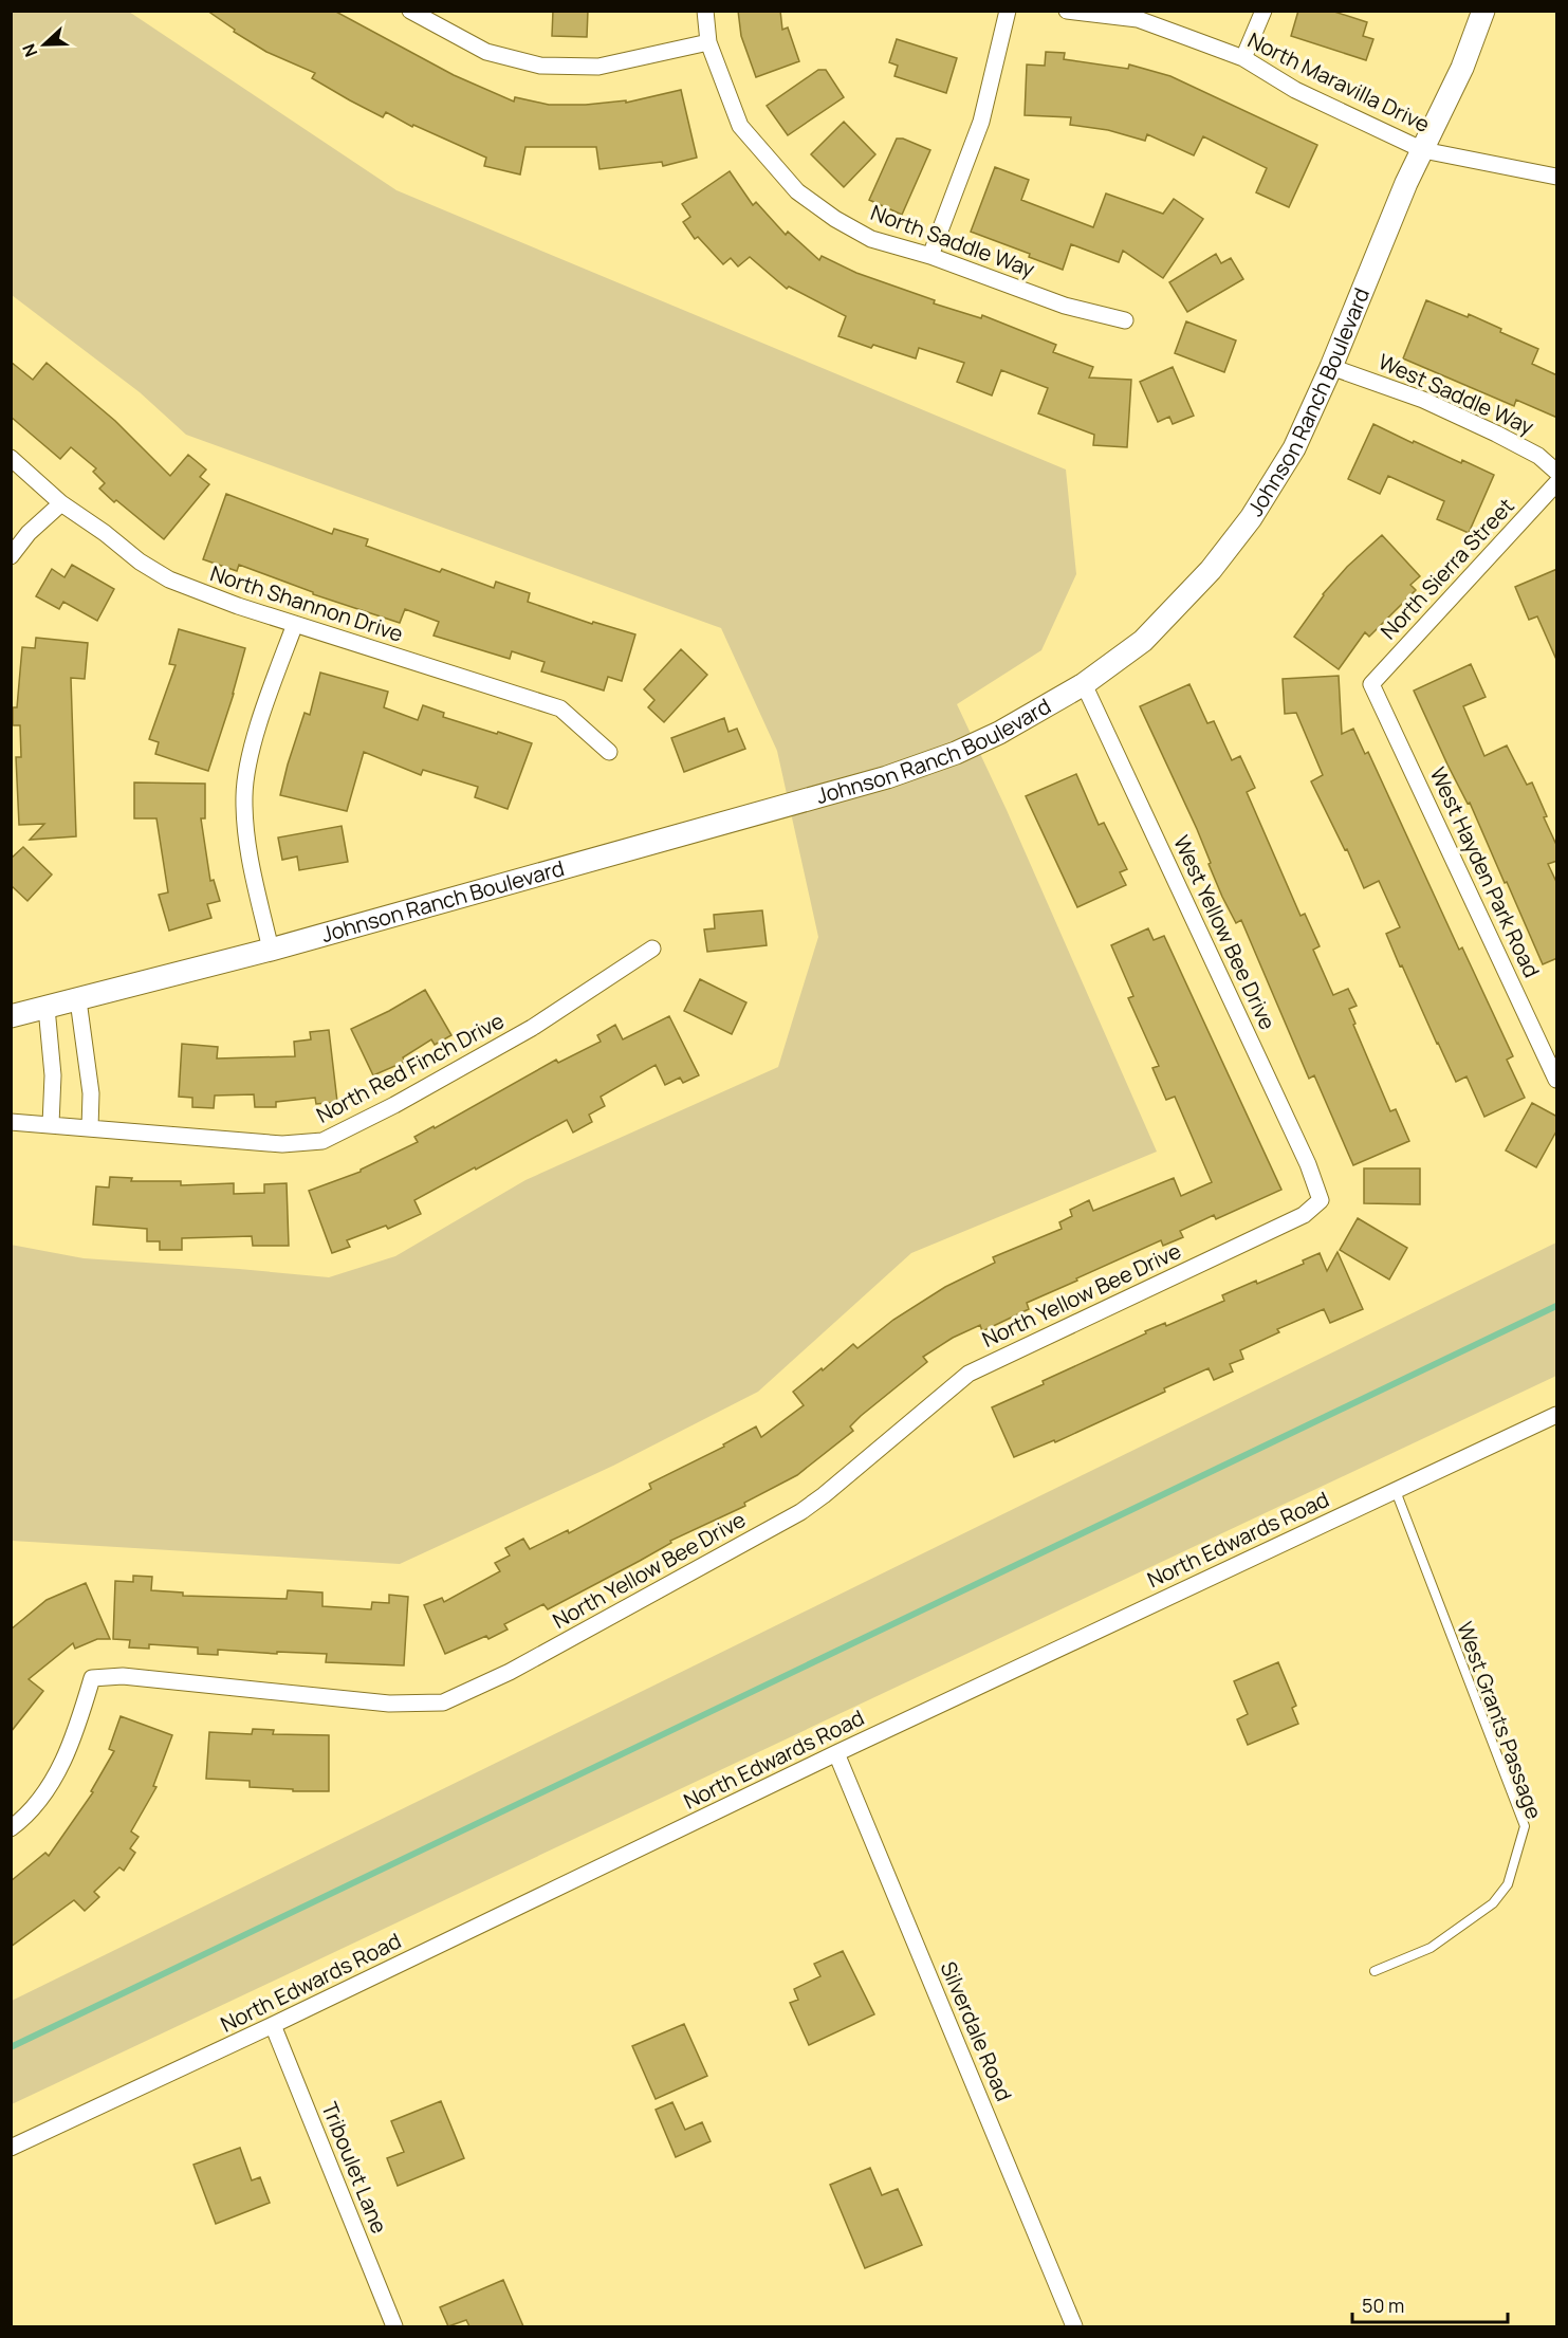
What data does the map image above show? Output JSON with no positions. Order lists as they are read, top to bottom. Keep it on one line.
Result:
{"streets":{"street":["North Maravilla Drive","North Saddle Way","West Saddle Way","Johnson Ranch Boulevard","North Sierra Street","North Shannon Drive","West Hayden Park Road","West Yellow Bee Drive","North Red Finch Drive","North Yellow Bee Drive","North Edwards Road","Silverdale Road","Triboulet Lane"],"lane":["West Grants Passage"]},"crossings":[["North Maravilla Drive","Johnson Ranch Boulevard"],["West Saddle Way","Johnson Ranch Boulevard"],["Johnson Ranch Boulevard","West Yellow Bee Drive"],["North Sierra Street","West Hayden Park Road"],["West Yellow Bee Drive","North Yellow Bee Drive"],["North Edwards Road","West Grants Passage"],["North Edwards Road","Silverdale Road"],["North Edwards Road","Triboulet Lane"]],"scale_bar":"50 m","north":"left"}
